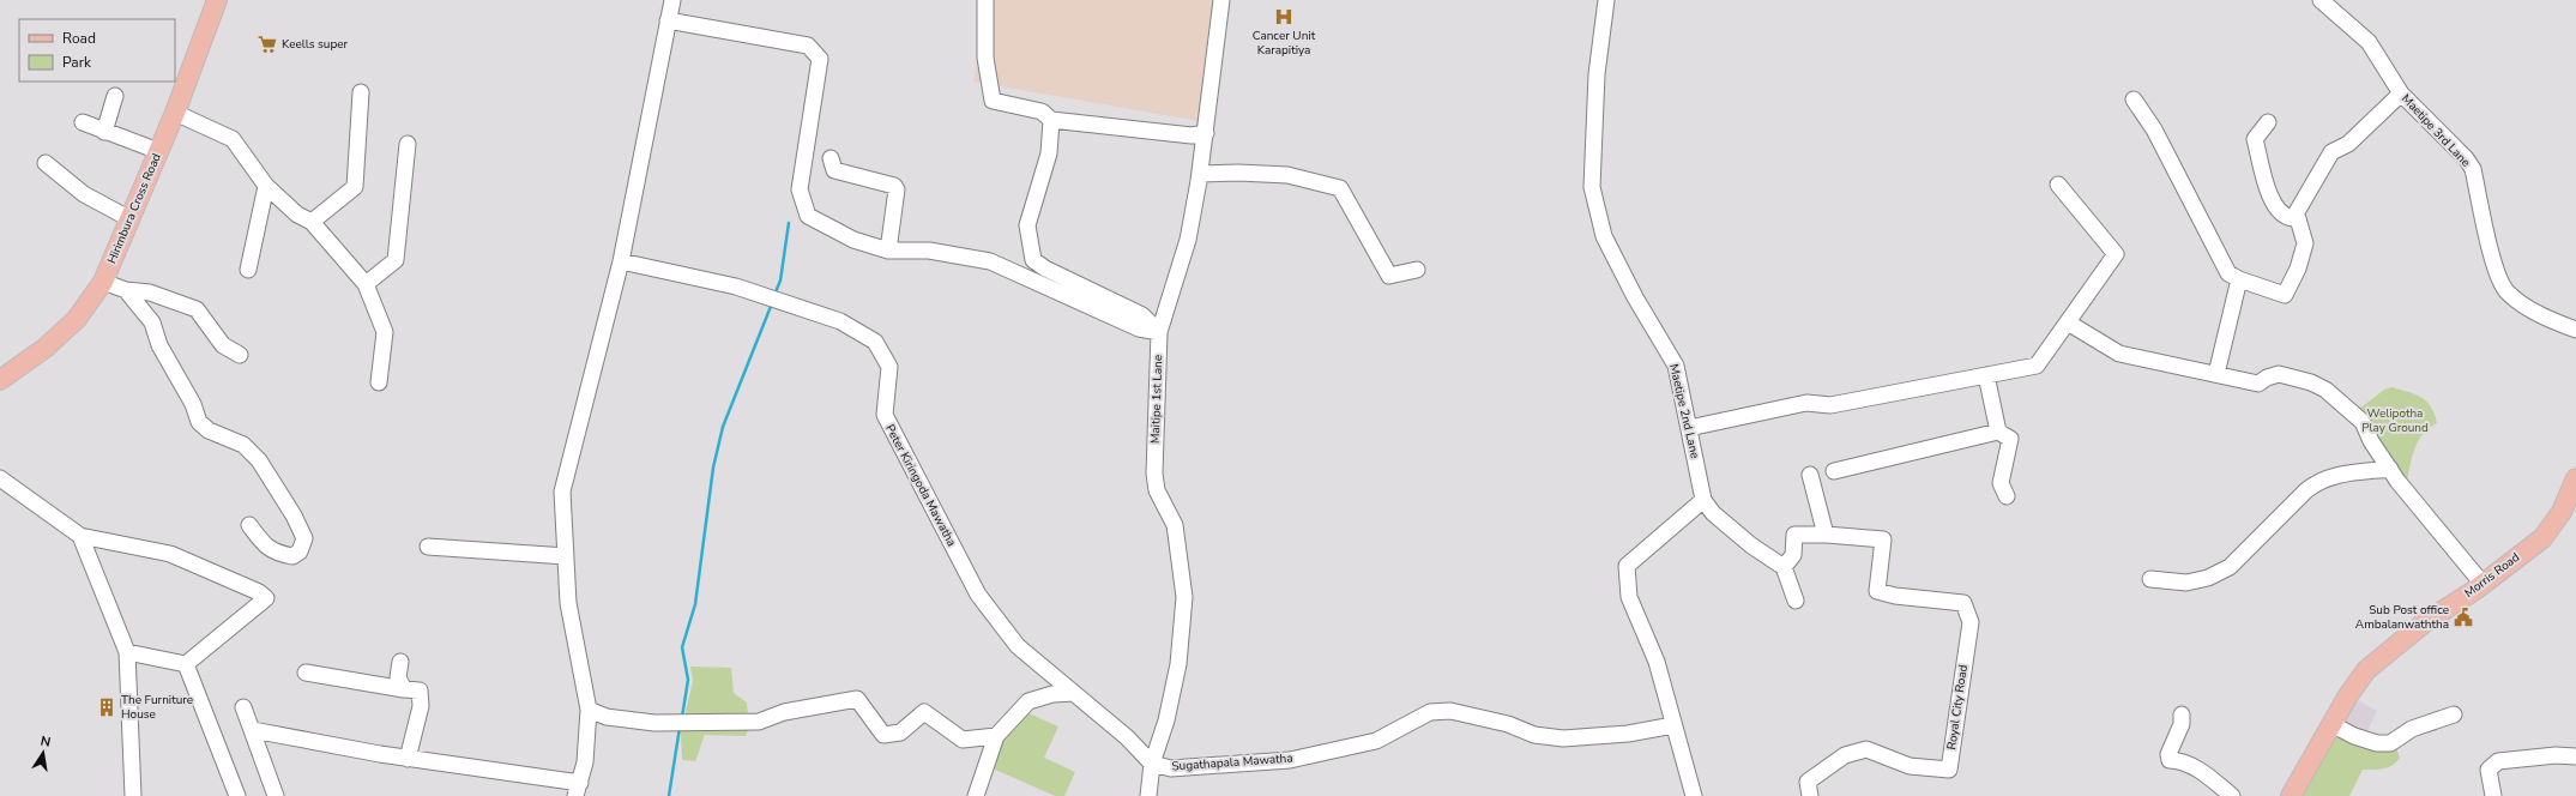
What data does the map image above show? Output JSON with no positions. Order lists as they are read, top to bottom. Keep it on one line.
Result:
{"streets":{"main road":["Hirimbura Cross Road","Morris Road"],"street":["Maetipe 3rd Lane","Maitipe 1st Lane","Maetipe 2nd Lane","Peter Kiringoda Mawatha","Royal City Road","Sugathapala Mawatha"]},"crossings":[["Maitipe 1st Lane","Peter Kiringoda Mawatha"],["Maitipe 1st Lane","Sugathapala Mawatha"],["Peter Kiringoda Mawatha","Sugathapala Mawatha"]],"parks":["Welipotha Play Ground"],"places":{"hospital":["Cancer Unit Karapitiya"],"supermarket":["Keells super"],"public building":["Sub Post office Ambalanwaththa"],"building":["The Furniture House"]},"legend":["Road","Park"],"north":"top"}
